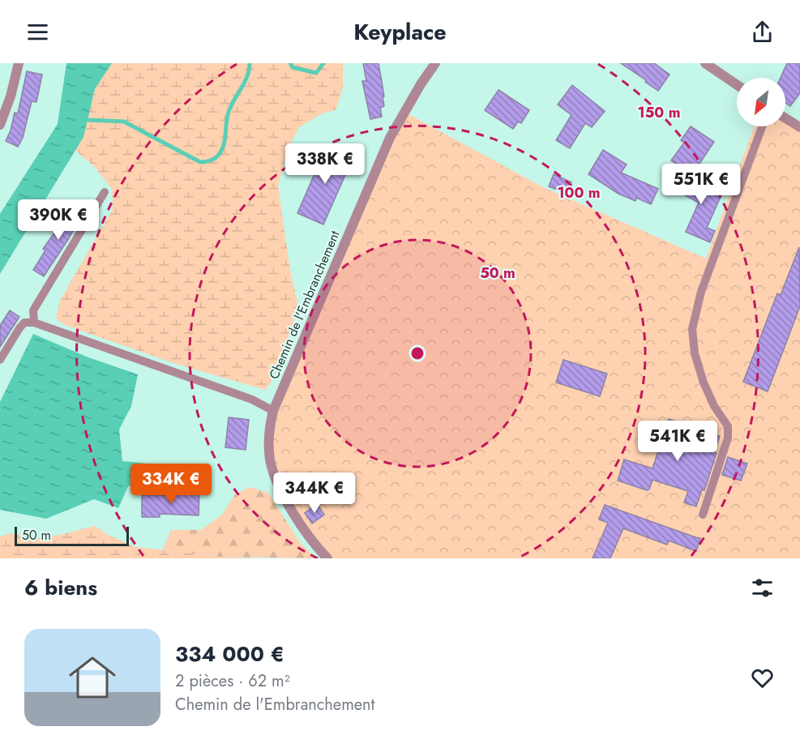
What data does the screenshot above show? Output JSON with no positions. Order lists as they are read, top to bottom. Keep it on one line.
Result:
{"streets":{"street":["Chemin de l'Embranchement"]},"scale_bar":"50 m","north":"bottom left","page":{"header":"Keyplace","price":["338K €","551K €","390K €","541K €","334K €","344K €"],"scale":"50 m","heading":"6 biens","list":[{"name":"334 000 €","note":"2 pièces · 62 m² · Chemin de l'Embranchement"}]},"rings":["150 m","100 m","50 m"]}
